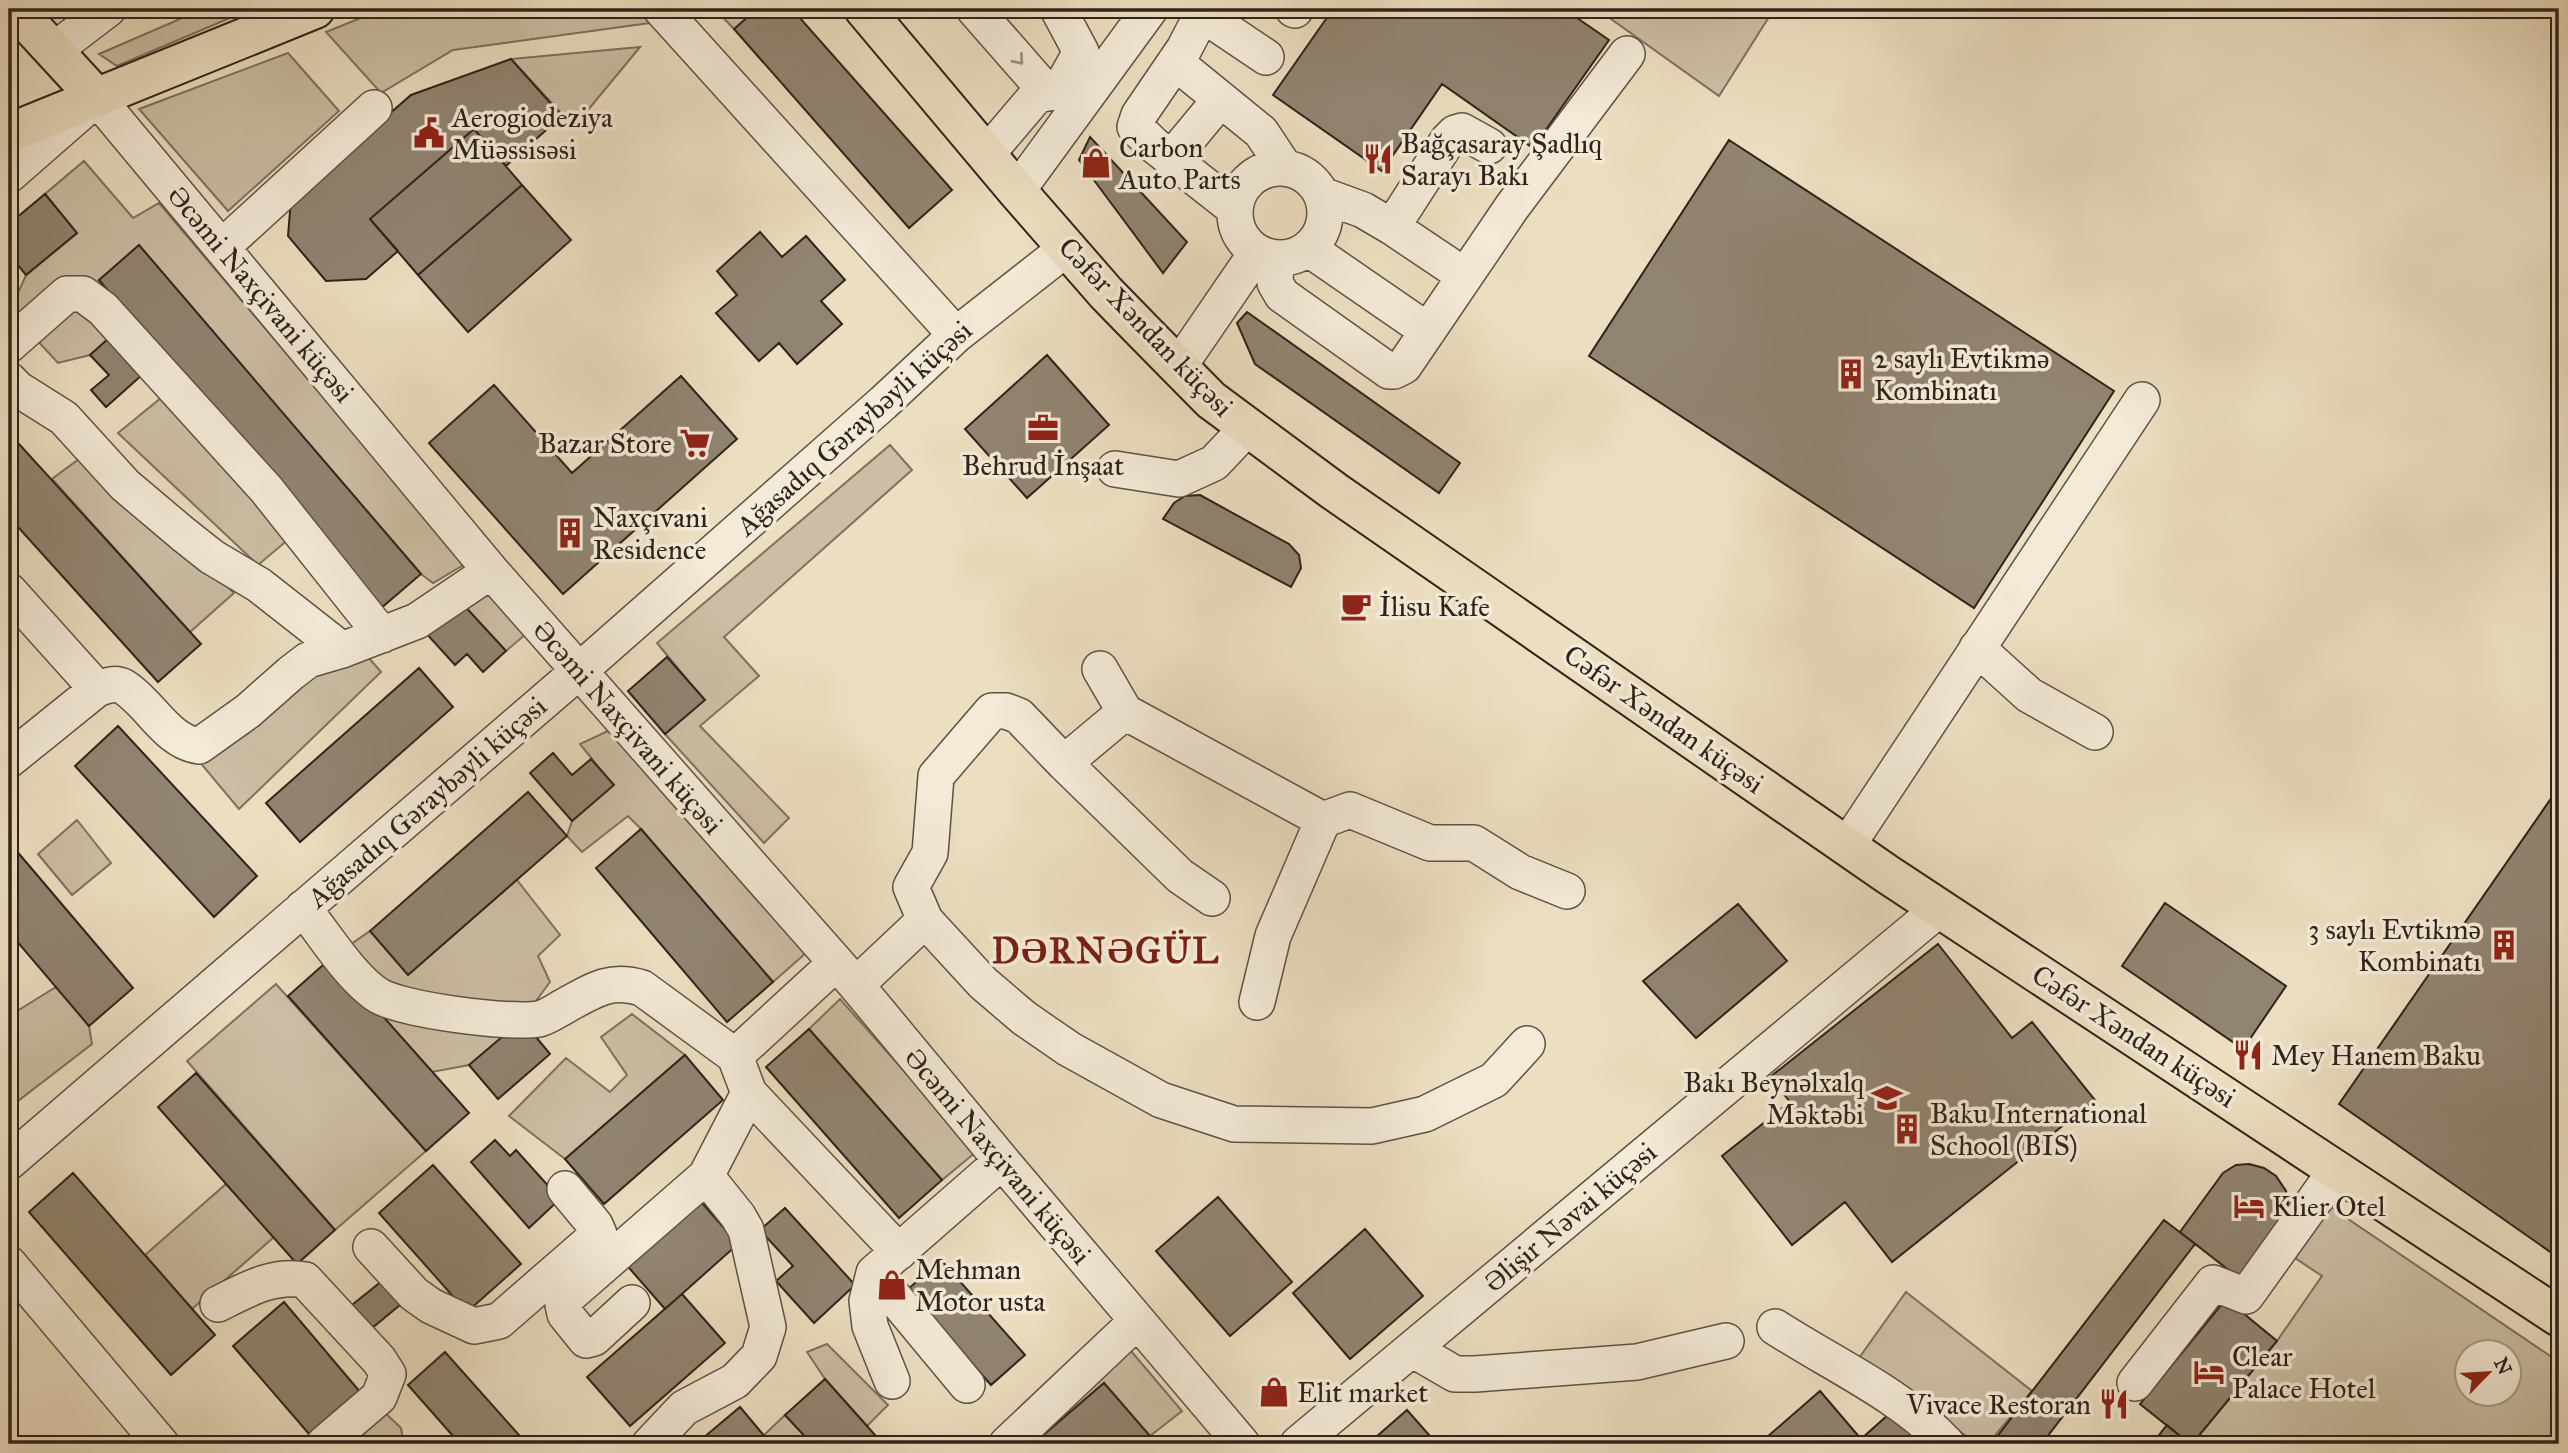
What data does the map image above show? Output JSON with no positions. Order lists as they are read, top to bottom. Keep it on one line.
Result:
{"streets":{"main road":["Əcəmi Naxçivani küçəsi","Cəfər Xəndan küçəsi"],"street":["Ağasadıq Gəraybəyli küçəsi","Əlişir Nəvai küçəsi"]},"crossings":[["Əcəmi Naxçivani küçəsi","Ağasadıq Gəraybəyli küçəsi"],["Cəfər Xəndan küçəsi","Ağasadıq Gəraybəyli küçəsi"],["Cəfər Xəndan küçəsi","Əlişir Nəvai küçəsi"]],"districts":["DƏRNƏGÜL"],"places":{"public building":["Aerogiodeziya Müəssisəsi"],"restaurant":["Bağçasaray Şadlıq Sarayı Bakı","Mey Hanem Baku","Vivace Restoran"],"shop":["Carbon Auto Parts","Mehman Motor usta","Elit market"],"building":["2 saylı Evtikmə Kombinatı","Naxçıvani Residence","3 saylı Evtikmə Kombinatı","Baku International School (BIS)"],"office":["Behrud İnşaat"],"supermarket":["Bazar Store"],"cafe":["İlisu Kafe"],"school or university":["Bakı Beynəlxalq Məktəbi"],"hotel":["Klier Otel","Clear Palace Hotel"]},"north":"top right"}
